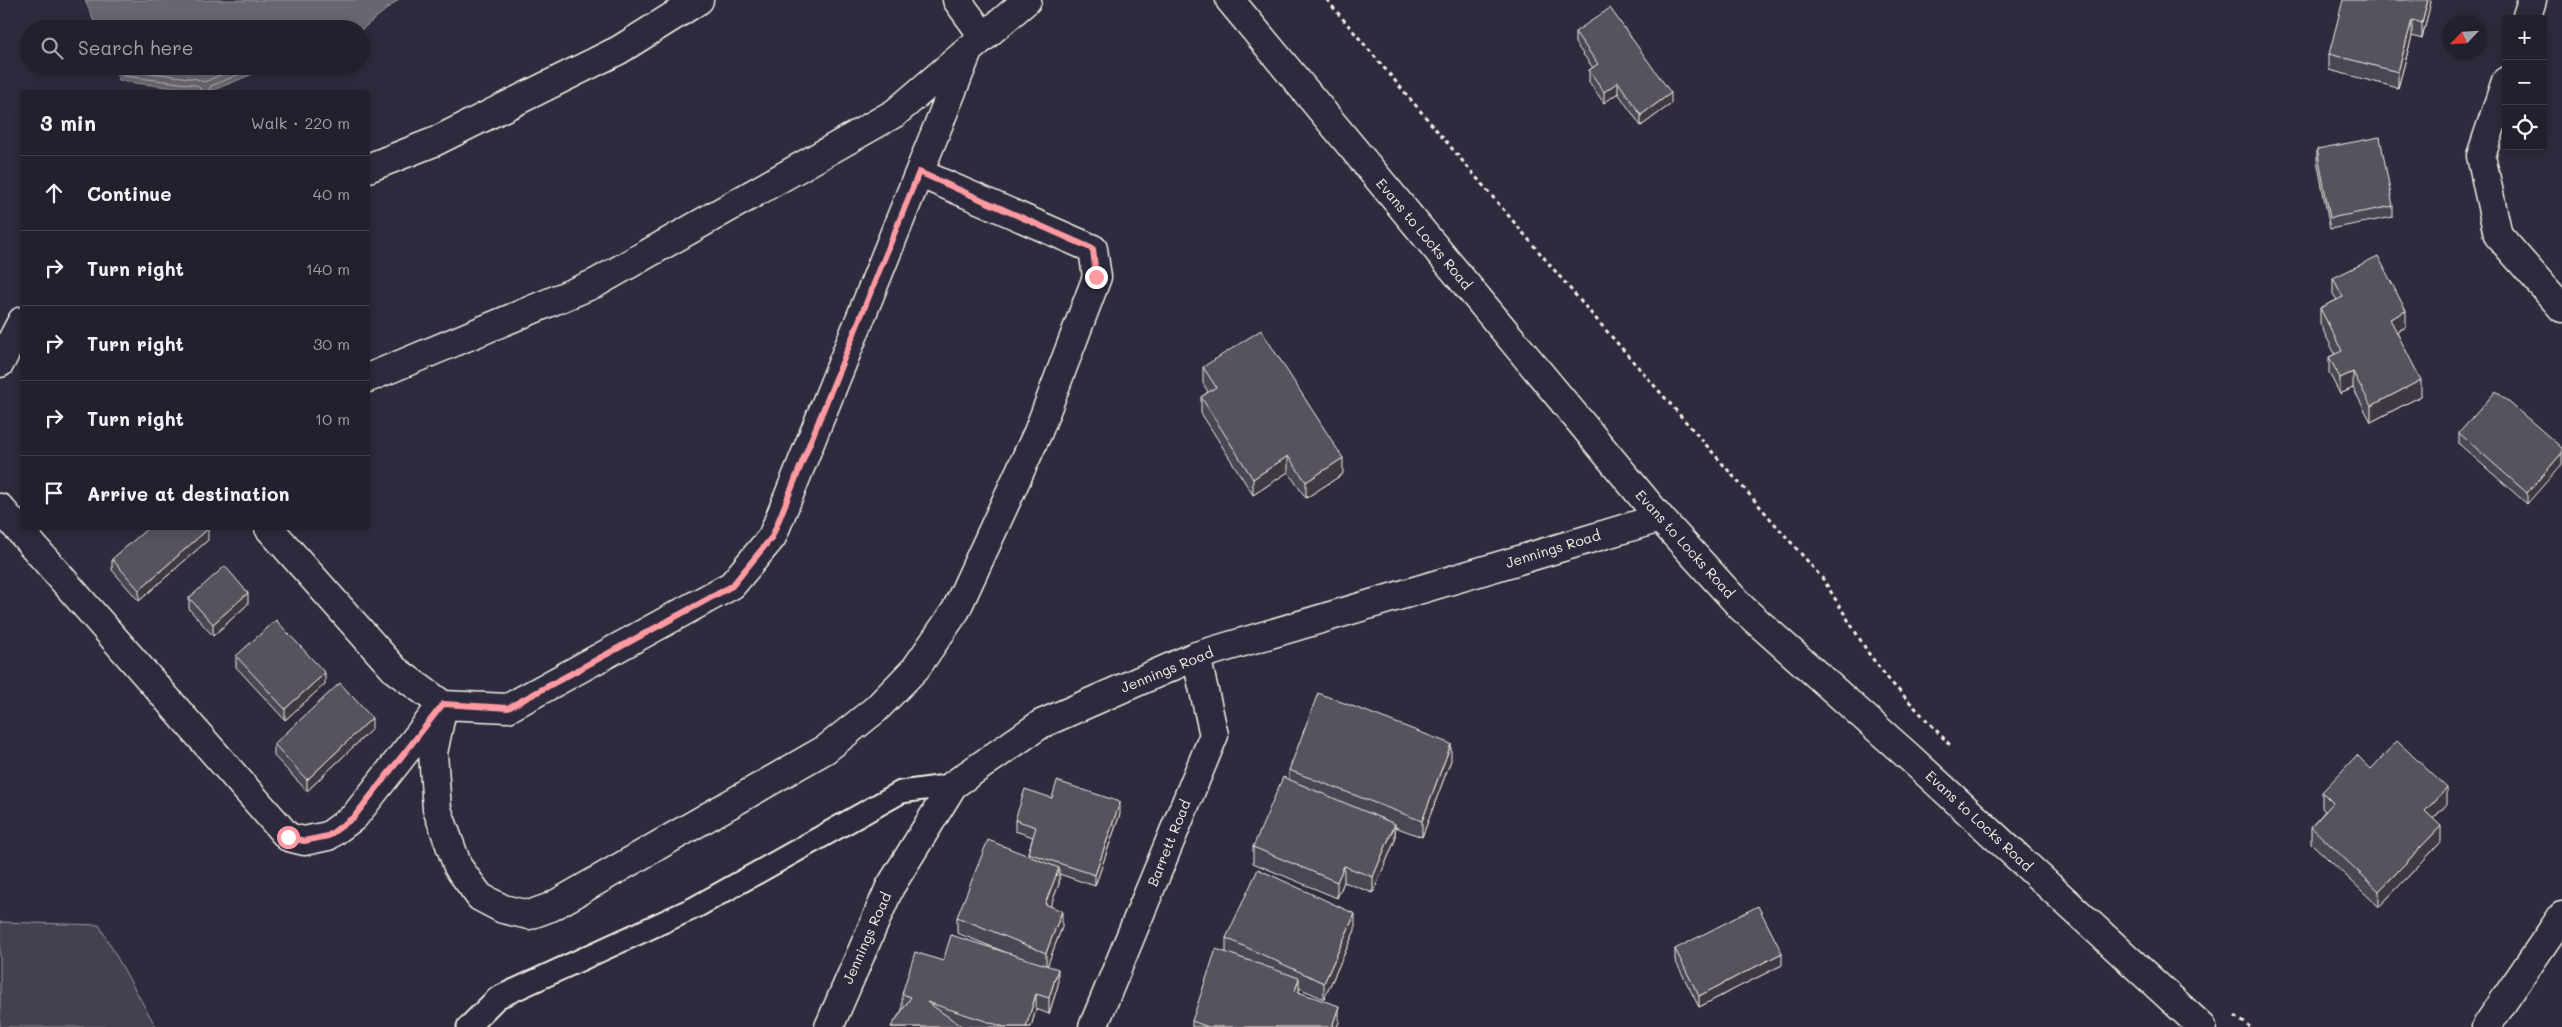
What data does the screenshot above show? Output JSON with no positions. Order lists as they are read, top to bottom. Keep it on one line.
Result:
{"streets":{"street":["Evans to Locks Road","Jennings Road","Barrett Road"]},"crossings":[["Evans to Locks Road","Jennings Road"],["Jennings Road","Barrett Road"]],"north":"bottom left","page":{"map_buttons":["+","−"],"search":"Search here","heading":["3 min","Walk · 220 m"],"list":[["Continue","40 m"],["Turn right","140 m"],["Turn right","30 m"],["Turn right","10 m"],"Arrive at destination"]}}
